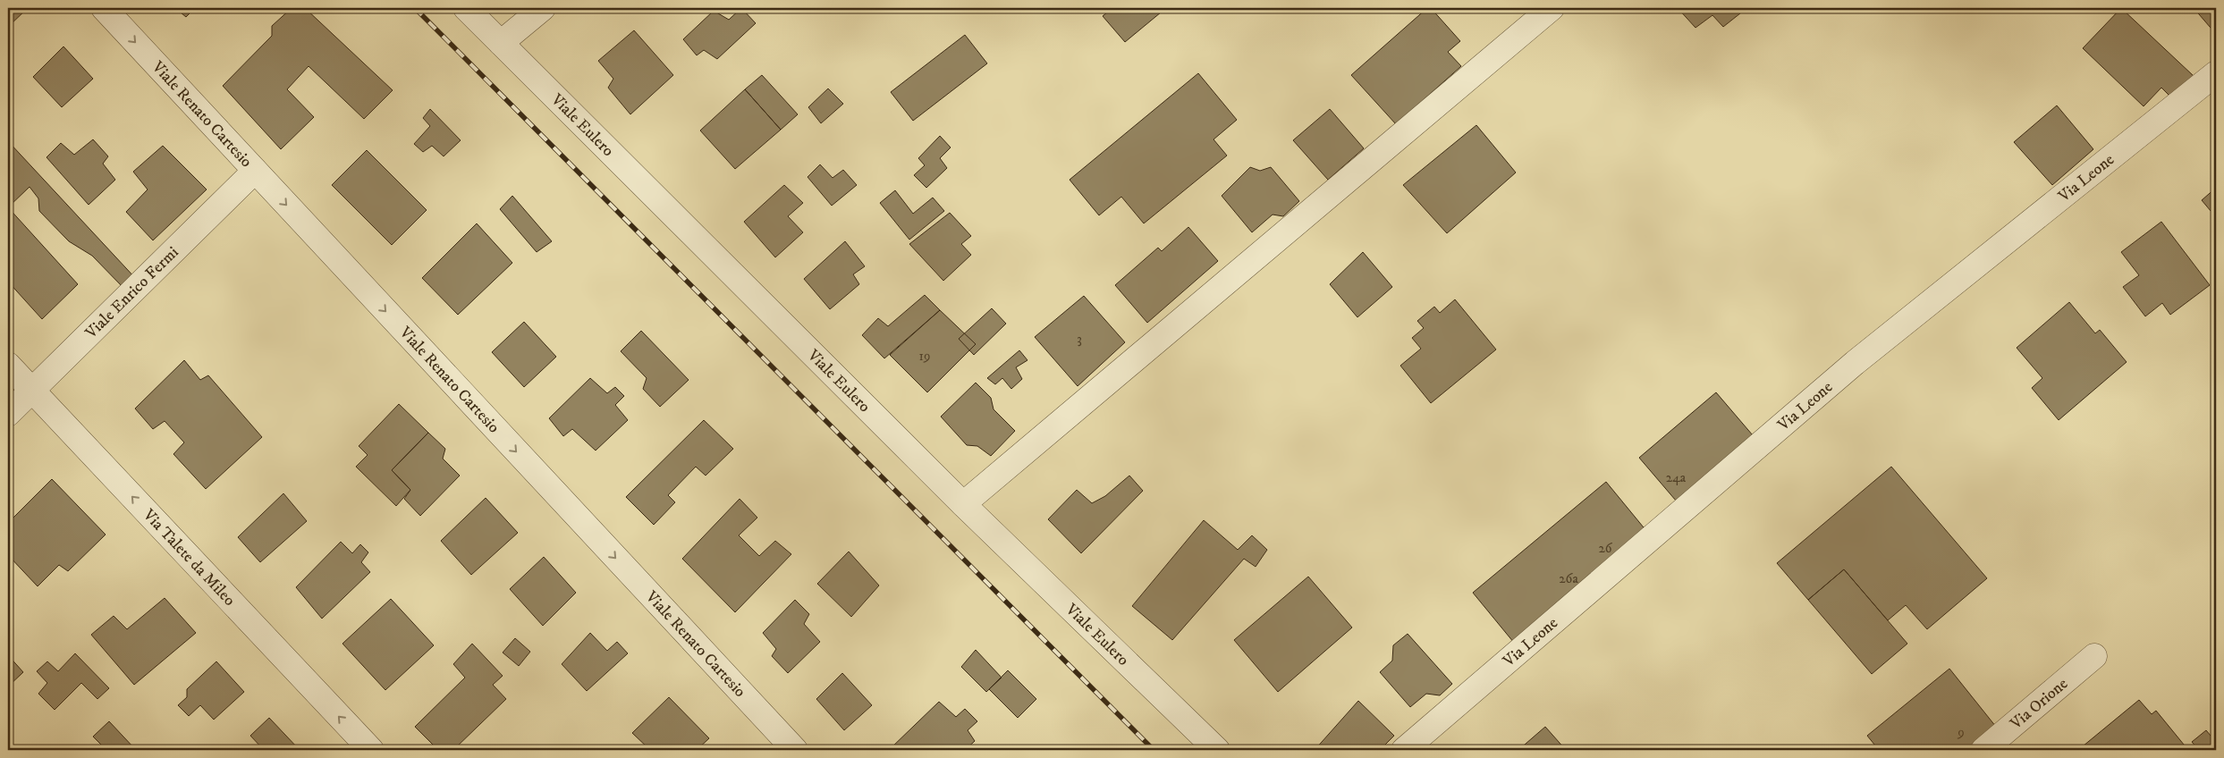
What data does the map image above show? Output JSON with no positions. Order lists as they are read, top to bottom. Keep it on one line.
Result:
{"streets":{"street":["Viale Renato Cartesio","Viale Eulero","Via Leone","Viale Enrico Fermi","Via Talete da Mileo","Via Orione"]},"crossings":[["Viale Renato Cartesio","Viale Enrico Fermi"],["Viale Enrico Fermi","Via Talete da Mileo"]],"one_way":["Viale Renato Cartesio","Via Talete da Mileo"],"house_numbers":["3","19","24a","26","26a","9"]}
